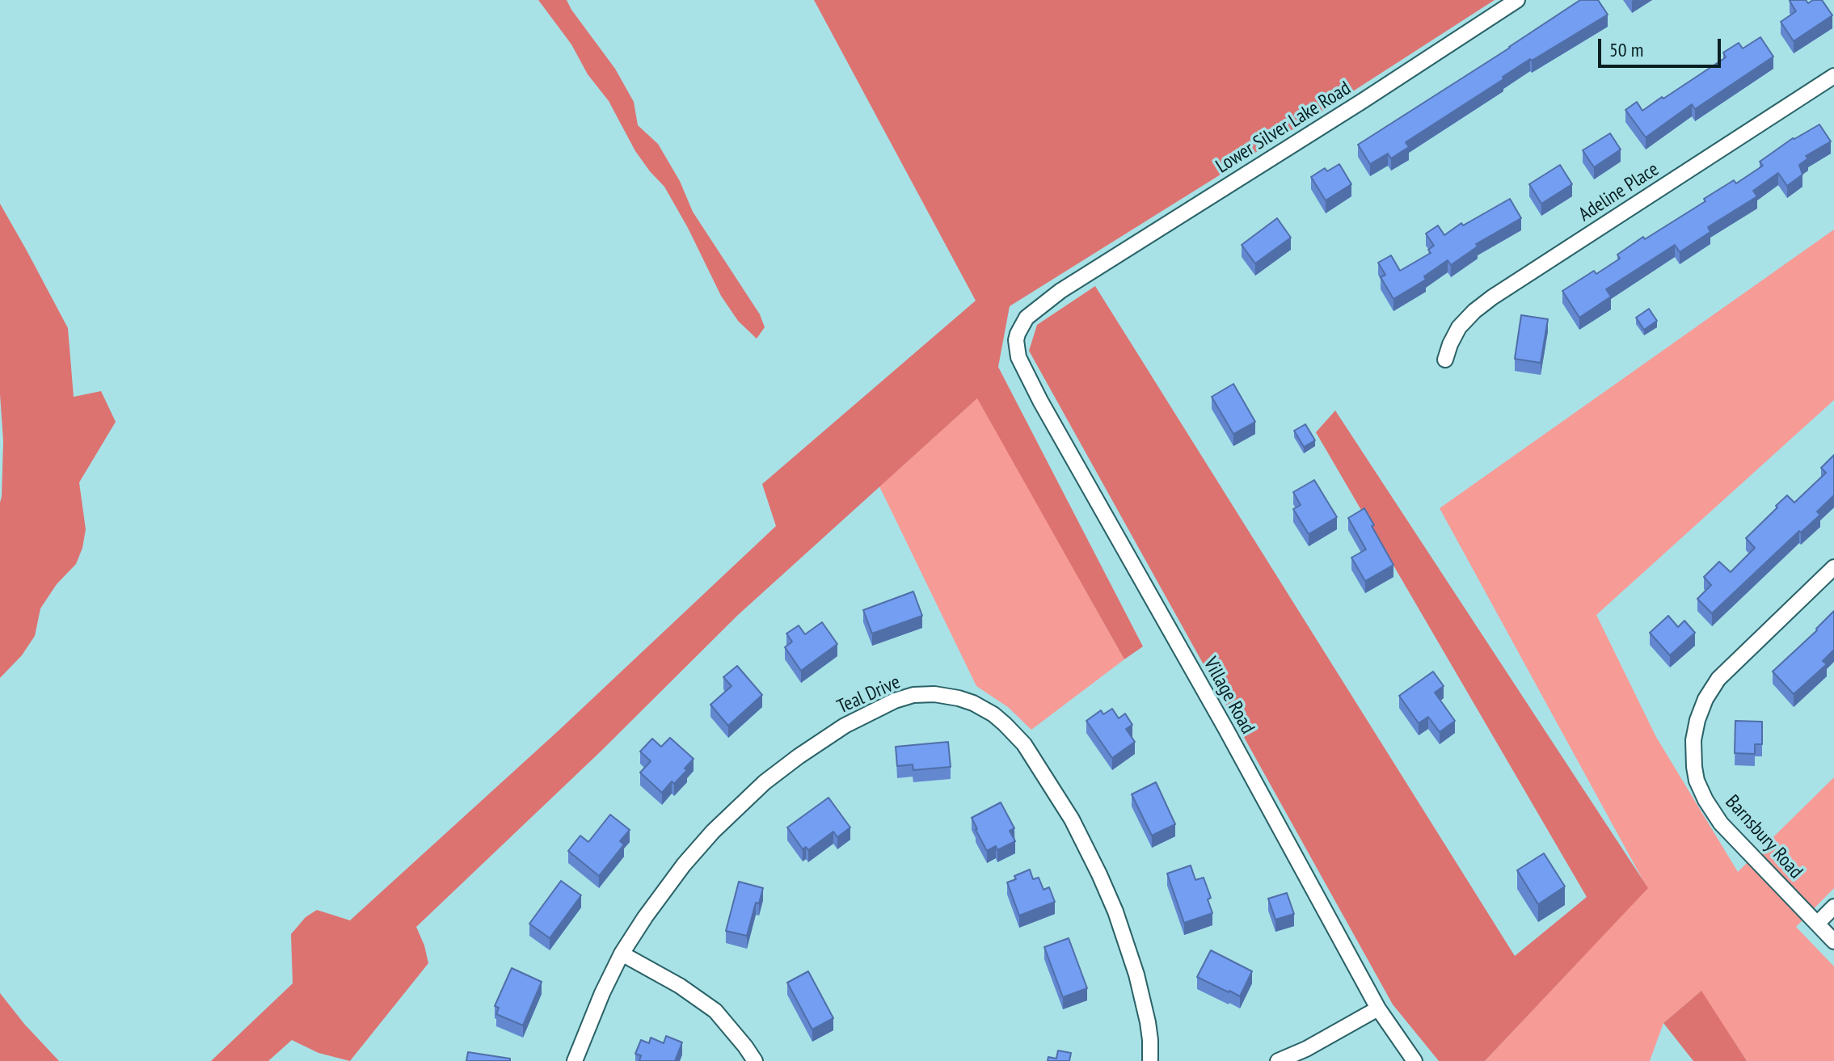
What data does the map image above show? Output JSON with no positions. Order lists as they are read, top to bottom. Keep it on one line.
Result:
{"streets":{"street":["Lower Silver Lake Road","Adeline Place","Teal Drive","Village Road","Barnsbury Road"]},"crossings":[["Lower Silver Lake Road","Village Road"]],"scale_bar":"50 m"}
